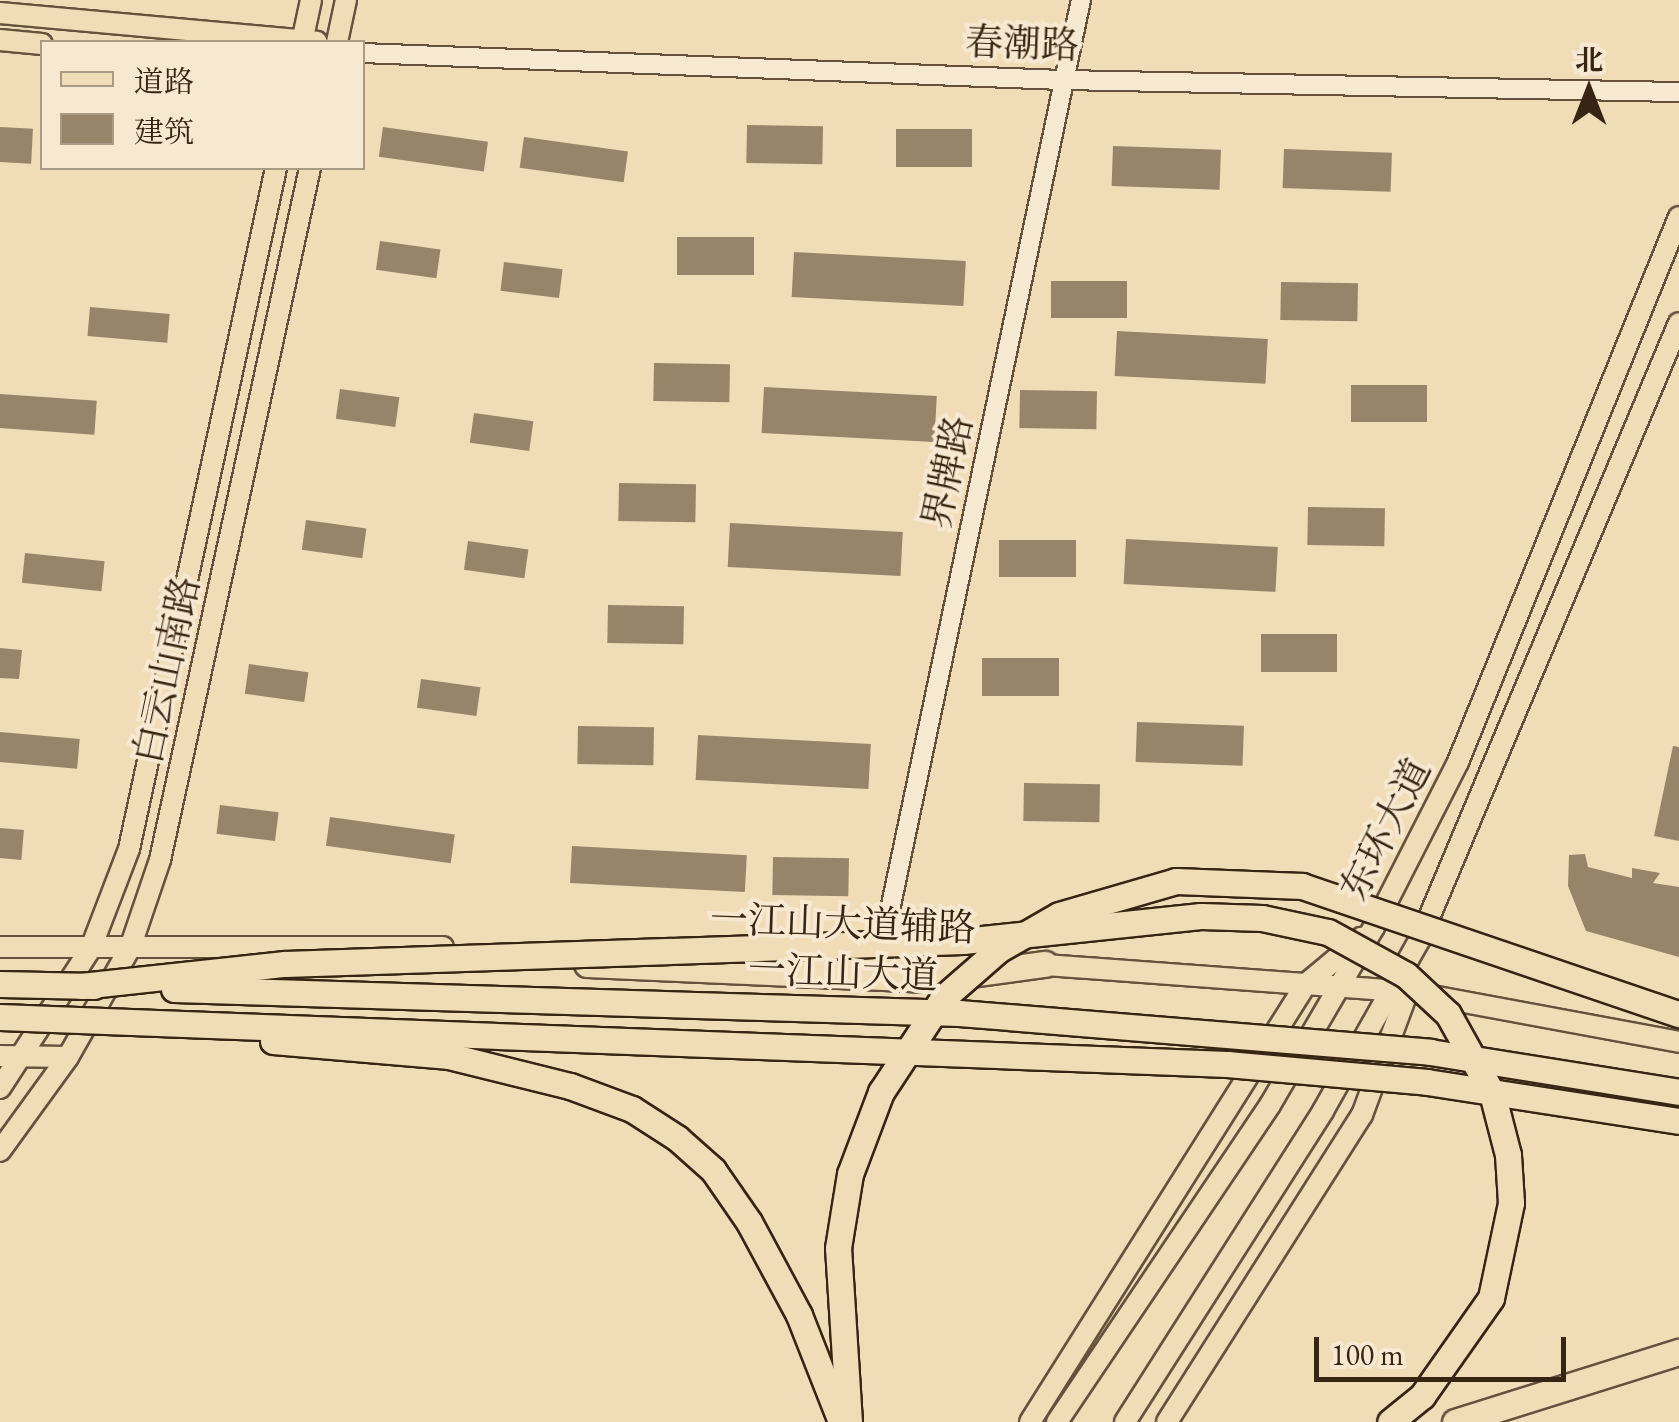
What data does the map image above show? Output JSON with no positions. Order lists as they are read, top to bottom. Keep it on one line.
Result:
{"streets":{"highway":["一江山大道"],"main road":["白云山南路","东环大道","一江山大道辅路"],"street":["春潮路","界牌路"]},"crossings":[["春潮路","界牌路"],["界牌路","一江山大道辅路"],["白云山南路","一江山大道辅路"],["东环大道","一江山大道辅路"]],"legend":["道路","建筑"],"scale_bar":"100 m","north":"top"}
